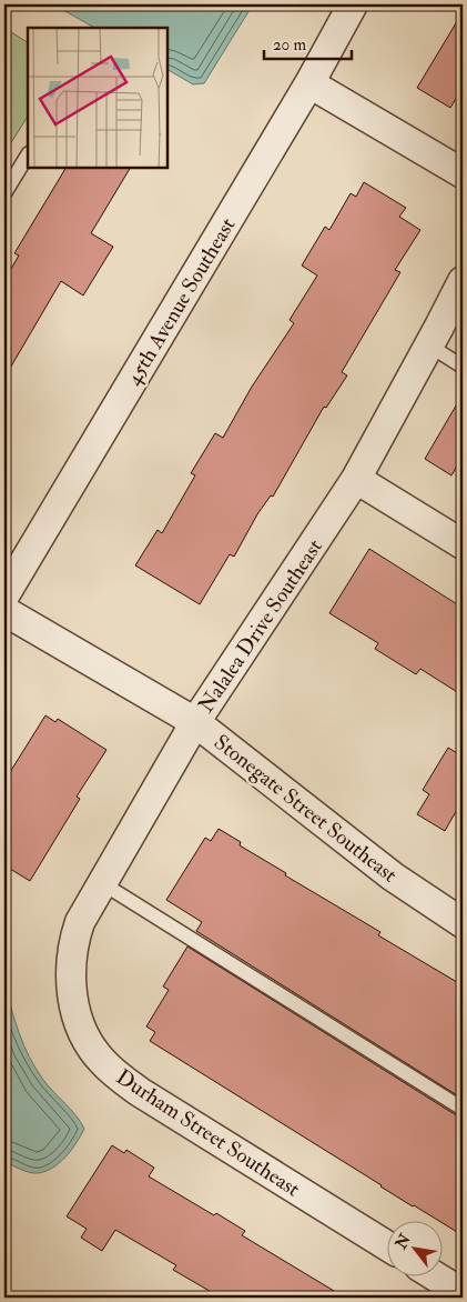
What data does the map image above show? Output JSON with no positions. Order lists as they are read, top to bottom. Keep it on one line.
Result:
{"streets":{"street":["45th Avenue Southeast","Nalalea Drive Southeast","Stonegate Street Southeast","Durham Street Southeast"]},"crossings":[["Nalalea Drive Southeast","Stonegate Street Southeast"],["Nalalea Drive Southeast","Durham Street Southeast"]],"scale_bar":"20 m","north":"top left"}
